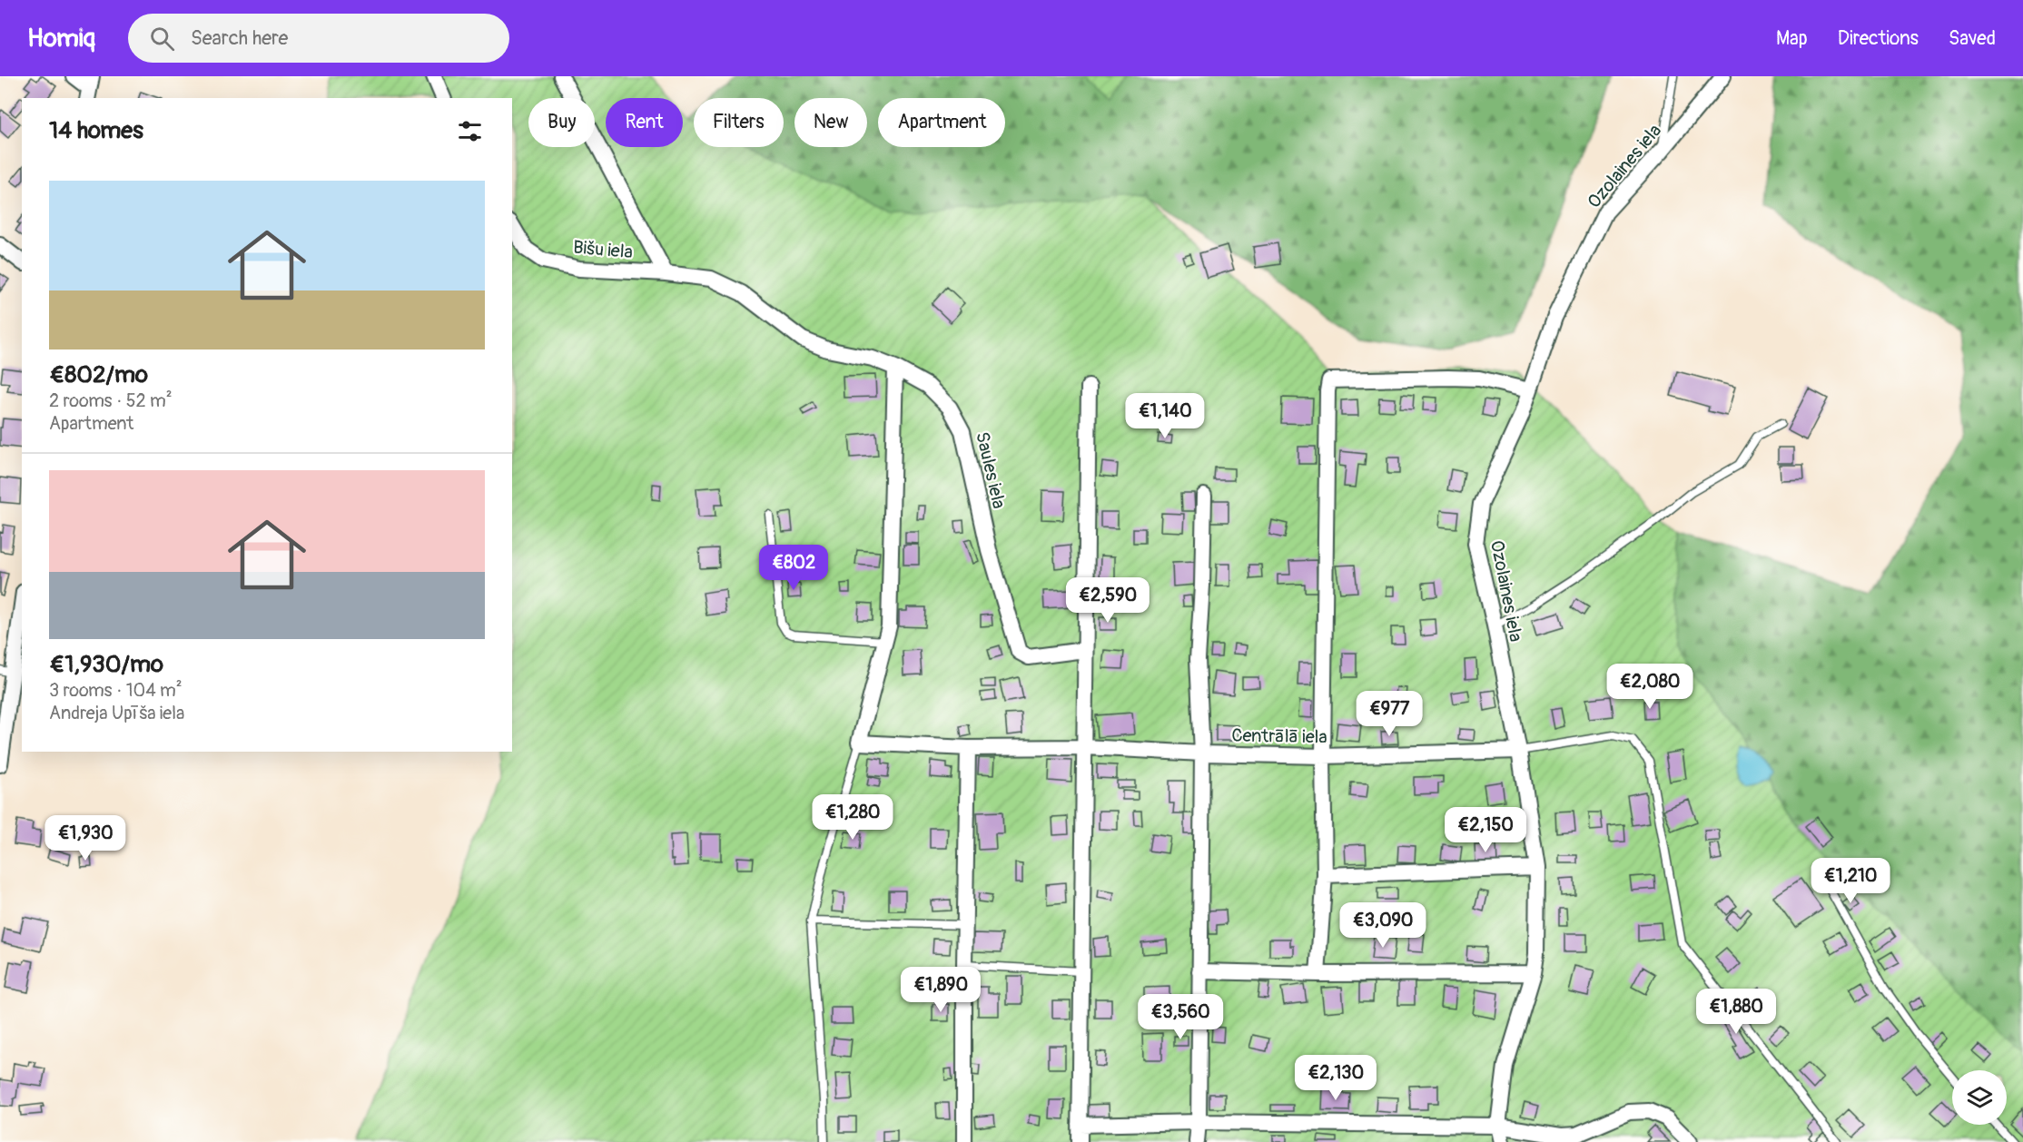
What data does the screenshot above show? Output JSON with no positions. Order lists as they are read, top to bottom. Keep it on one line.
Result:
{"streets":{"street":["Ozolaines iela","Bišu iela","Saules iela","Centrālā iela"]},"crossings":[["Ozolaines iela","Centrālā iela"],["Bišu iela","Saules iela"]],"page":{"header":"Homiq","search":"Search here","nav":["Map","Directions","Saved"],"chip":["Buy","Rent","Filters","New","Apartment"],"heading":"14 homes","list":[{"name":"€802/mo","note":"2 rooms · 52 m² · Apartment"},{"name":"€1,930/mo","note":"3 rooms · 104 m² · Andreja Upīša iela"}],"price":["€1,140","€802","€2,590","€2,080","€977","€1,280","€2,150","€1,930","€1,210","€3,090","€1,890","€1,880","€3,560","€2,130"]}}
